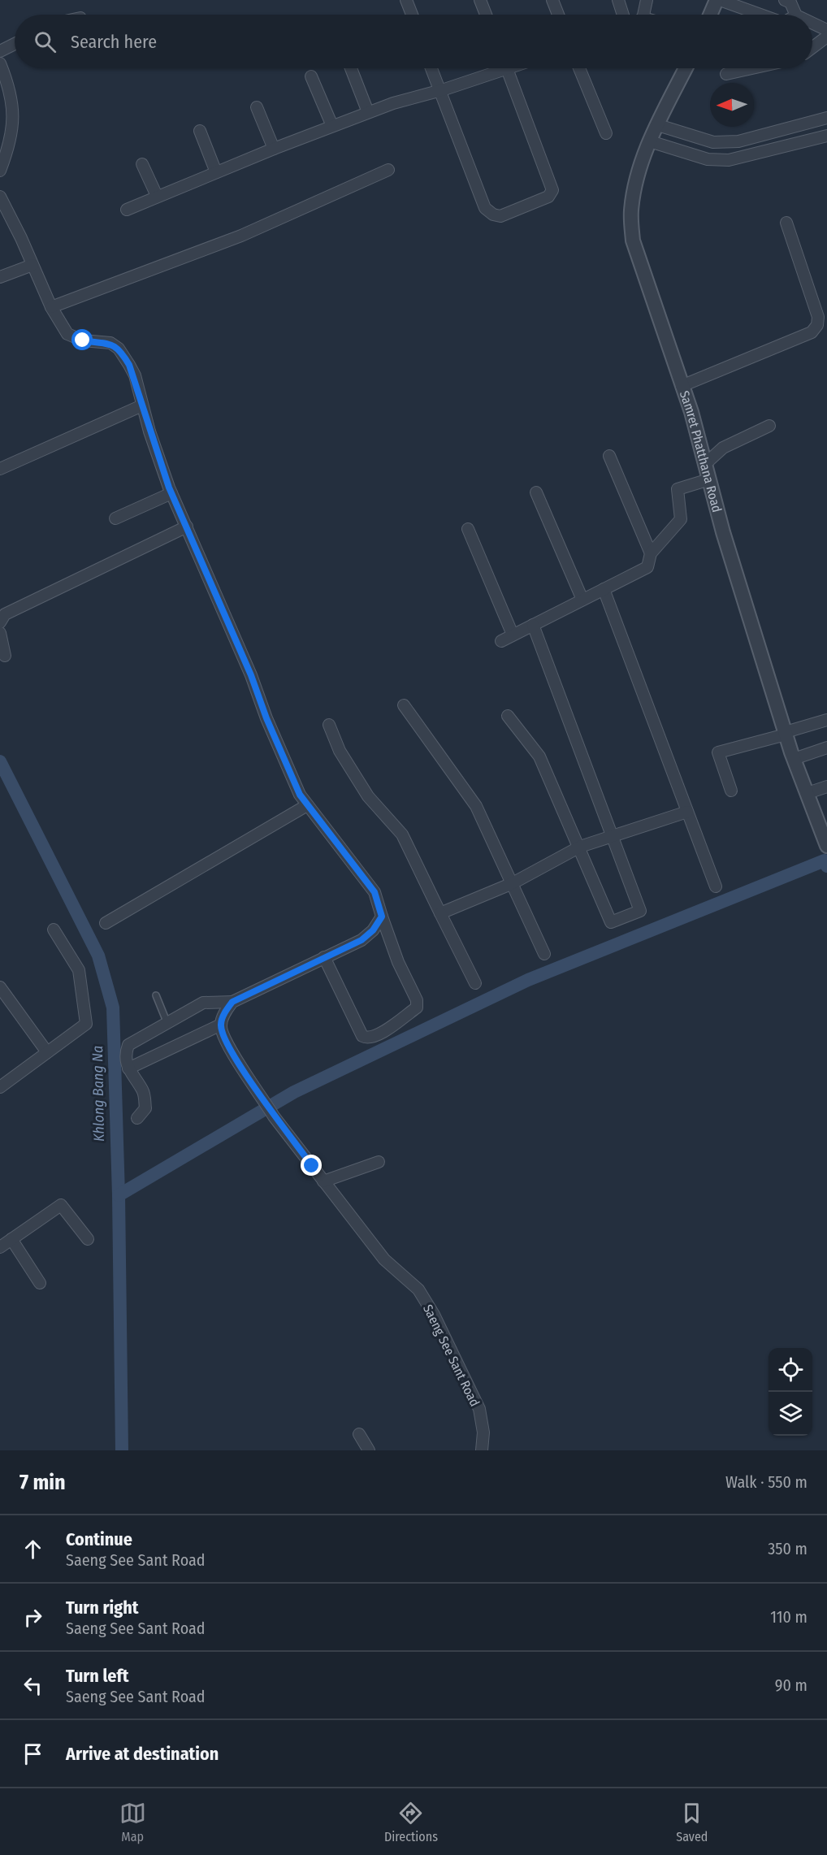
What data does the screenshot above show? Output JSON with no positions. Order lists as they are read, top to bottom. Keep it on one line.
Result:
{"streets":{"street":["Samret Phatthana Road","Saeng See Sant Road"]},"water":["Khlong Bang Na"],"north":"left","page":{"search":"Search here","heading":["7 min","Walk · 550 m"],"list":[["Continue","Saeng See Sant Road","350 m"],["Turn right","Saeng See Sant Road","110 m"],["Turn left","Saeng See Sant Road","90 m"],"Arrive at destination"],"nav":["Map","Directions","Saved"]}}
